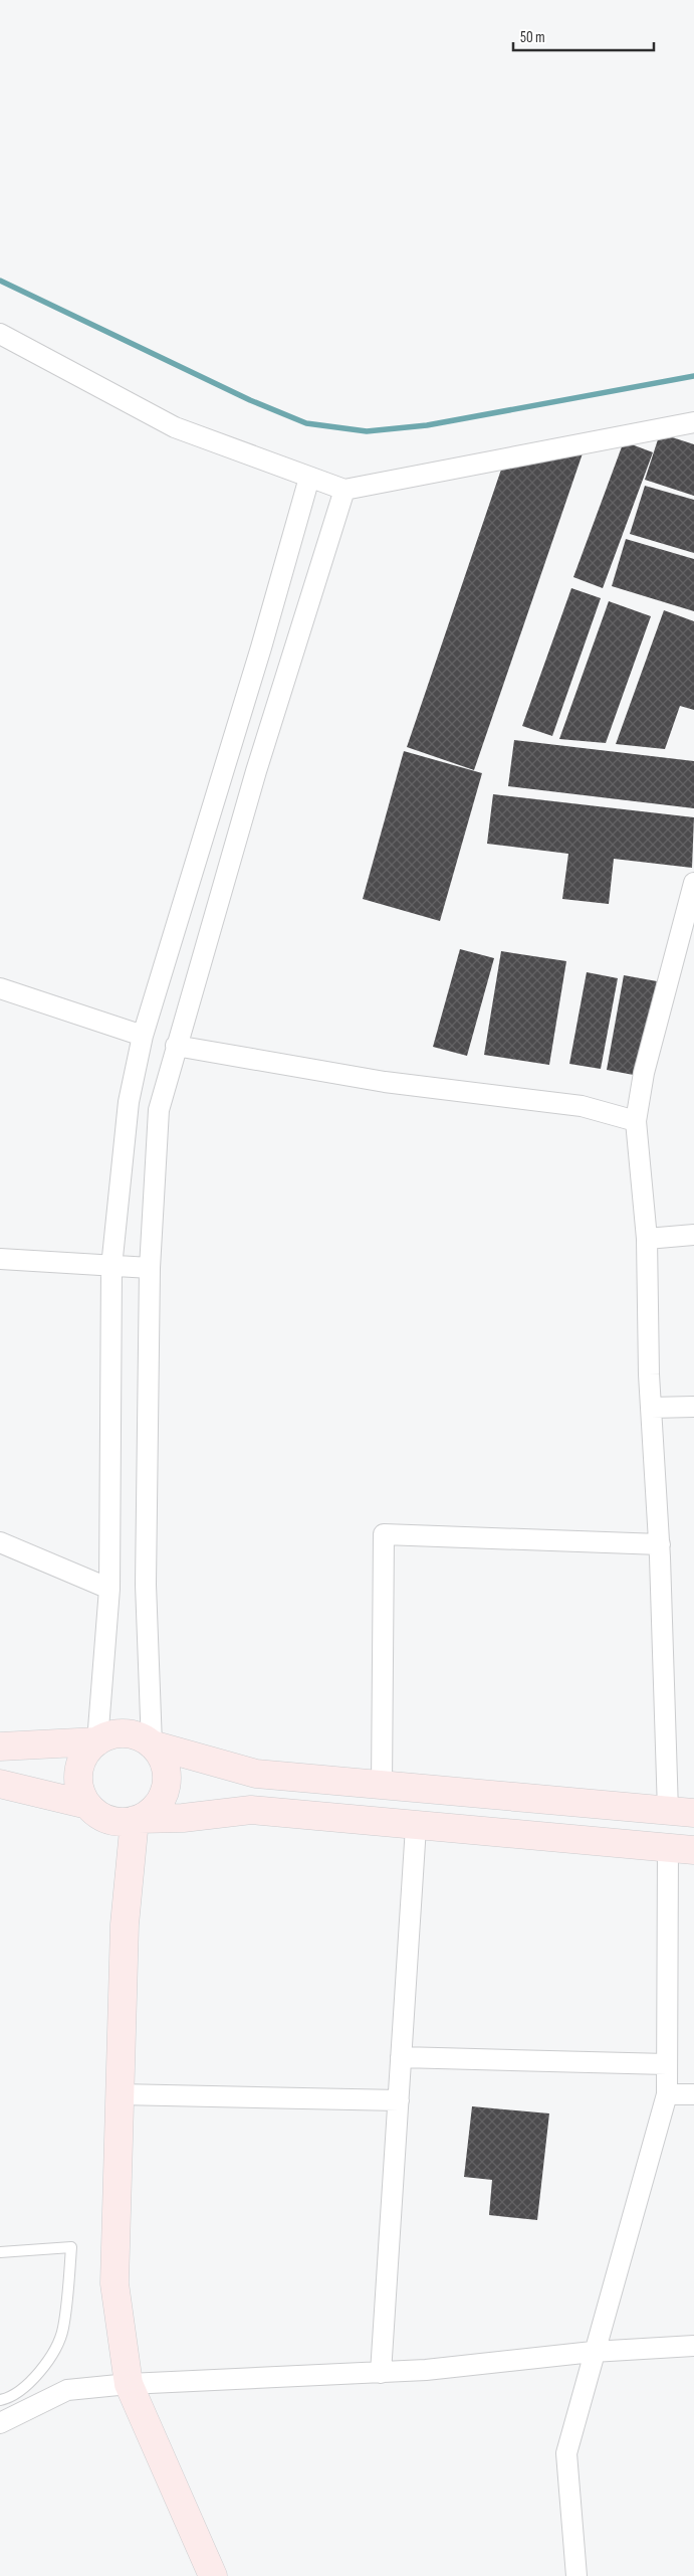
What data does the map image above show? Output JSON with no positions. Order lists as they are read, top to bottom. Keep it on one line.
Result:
{"scale_bar":"50 m"}
